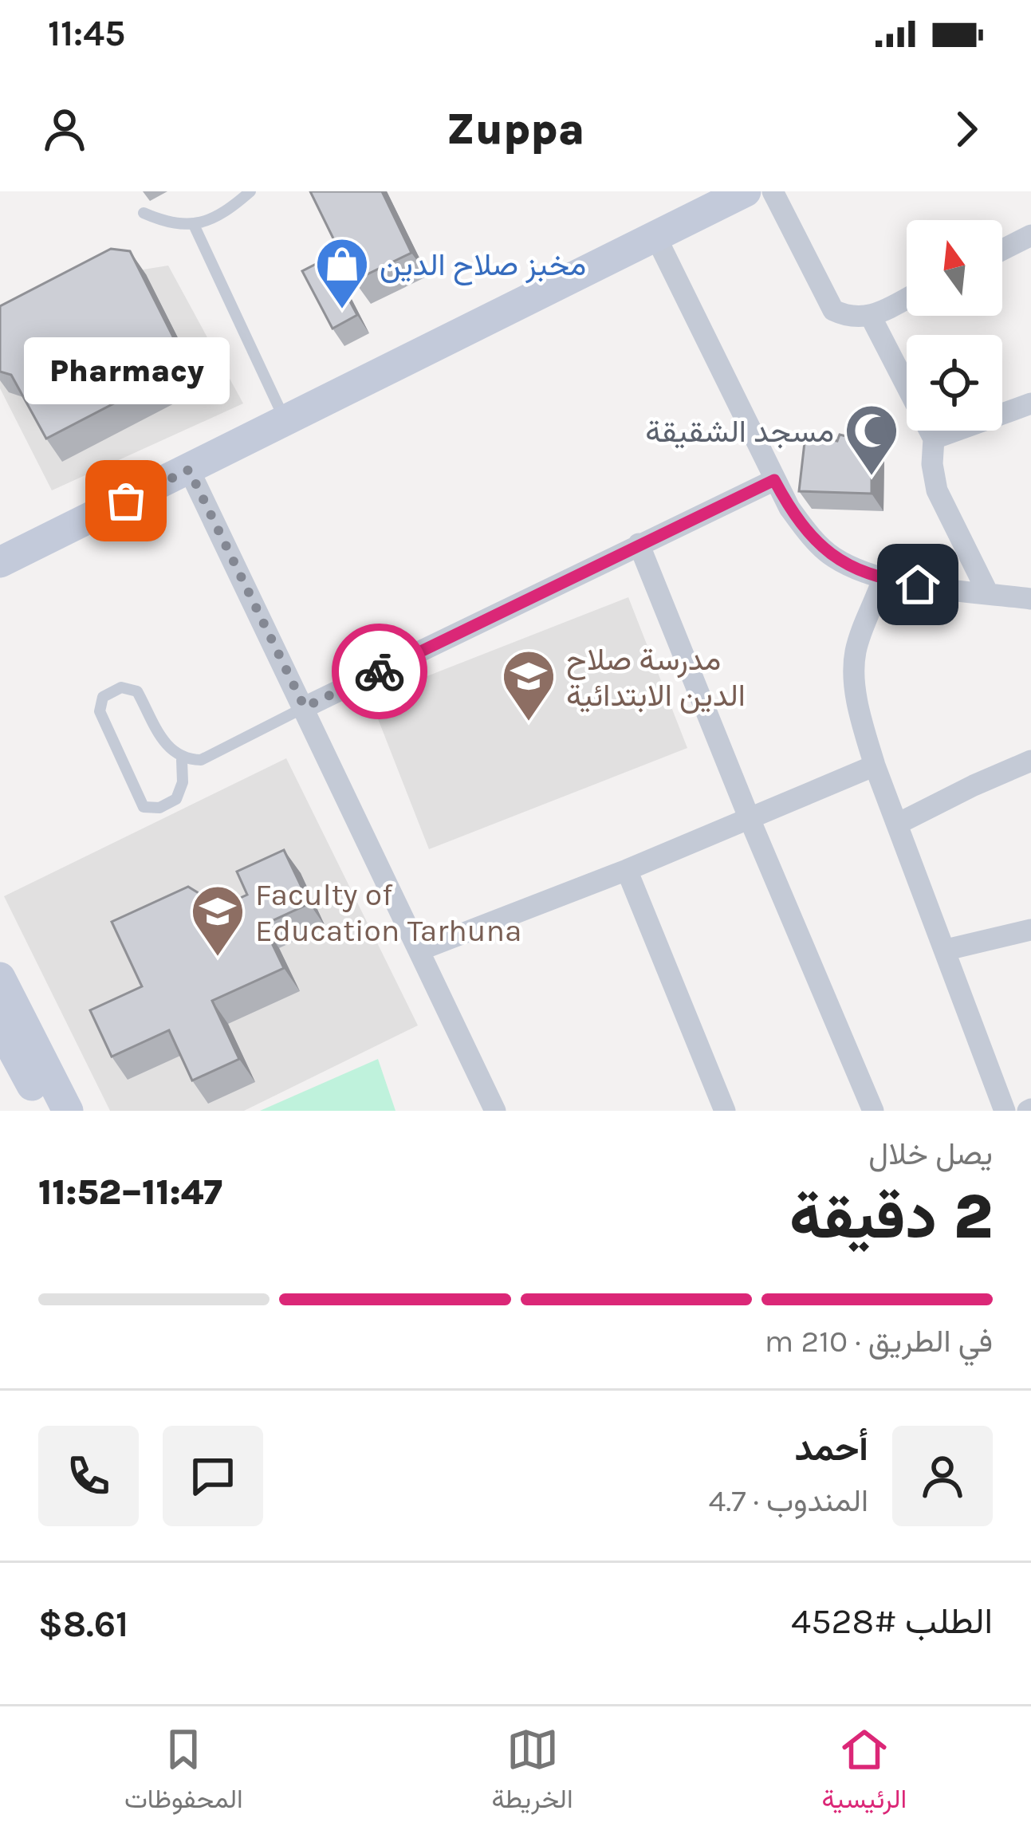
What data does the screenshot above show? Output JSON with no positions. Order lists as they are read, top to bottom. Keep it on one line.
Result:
{"places":{"shop":["مخبز صلاح الدين"],"mosque":["مسجد الشقيقة"],"other":["Pharmacy"],"school or university":["مدرسة صلاح الدين الابتدائية","Faculty of Education Tarhuna"]},"north":"top","page":{"status":"11:45","header":"Zuppa","bubble":"Pharmacy","heading":["2 دقيقة","يصل خلال","11:47–11:52"],"panel":["أحمد","المندوب · 4.7","الطلب #4528","$8.61"],"bar":"في الطريق · 210 m","tabs":["الرئيسية","الخريطة","المحفوظات"]}}
